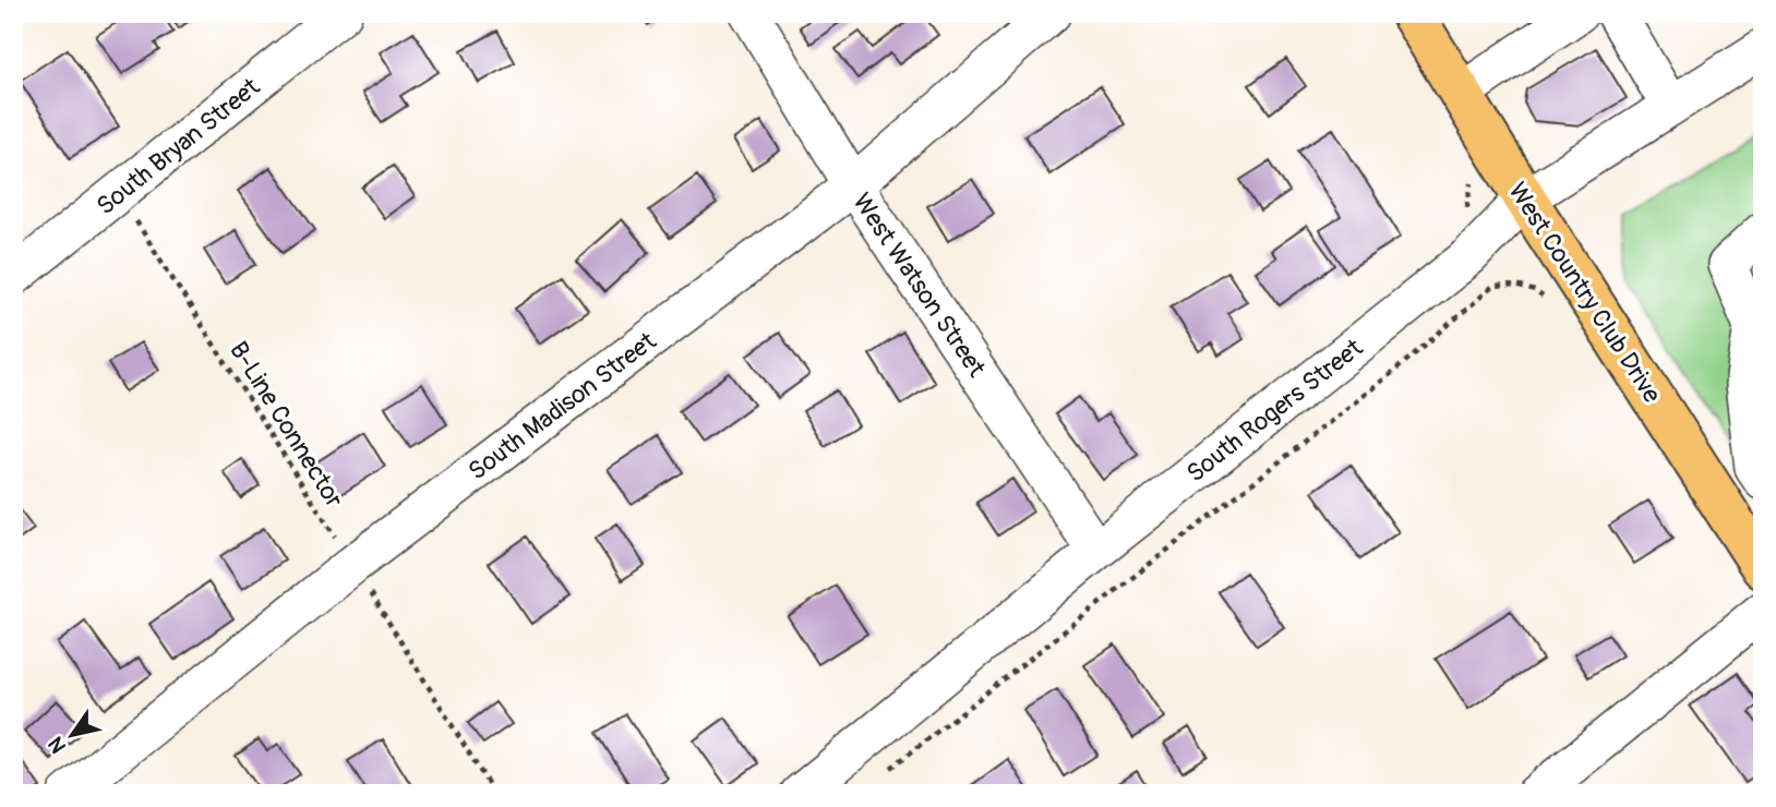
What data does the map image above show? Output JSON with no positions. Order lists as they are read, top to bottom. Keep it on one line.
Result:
{"streets":{"main road":["West Country Club Drive"],"street":["South Bryan Street","West Watson Street","South Madison Street","South Rogers Street"],"path":["B-Line Connector"]},"crossings":[["South Bryan Street","B-Line Connector"],["West Watson Street","South Madison Street"],["West Watson Street","South Rogers Street"],["West Country Club Drive","South Rogers Street"],["South Madison Street","B-Line Connector"]],"north":"bottom left"}
